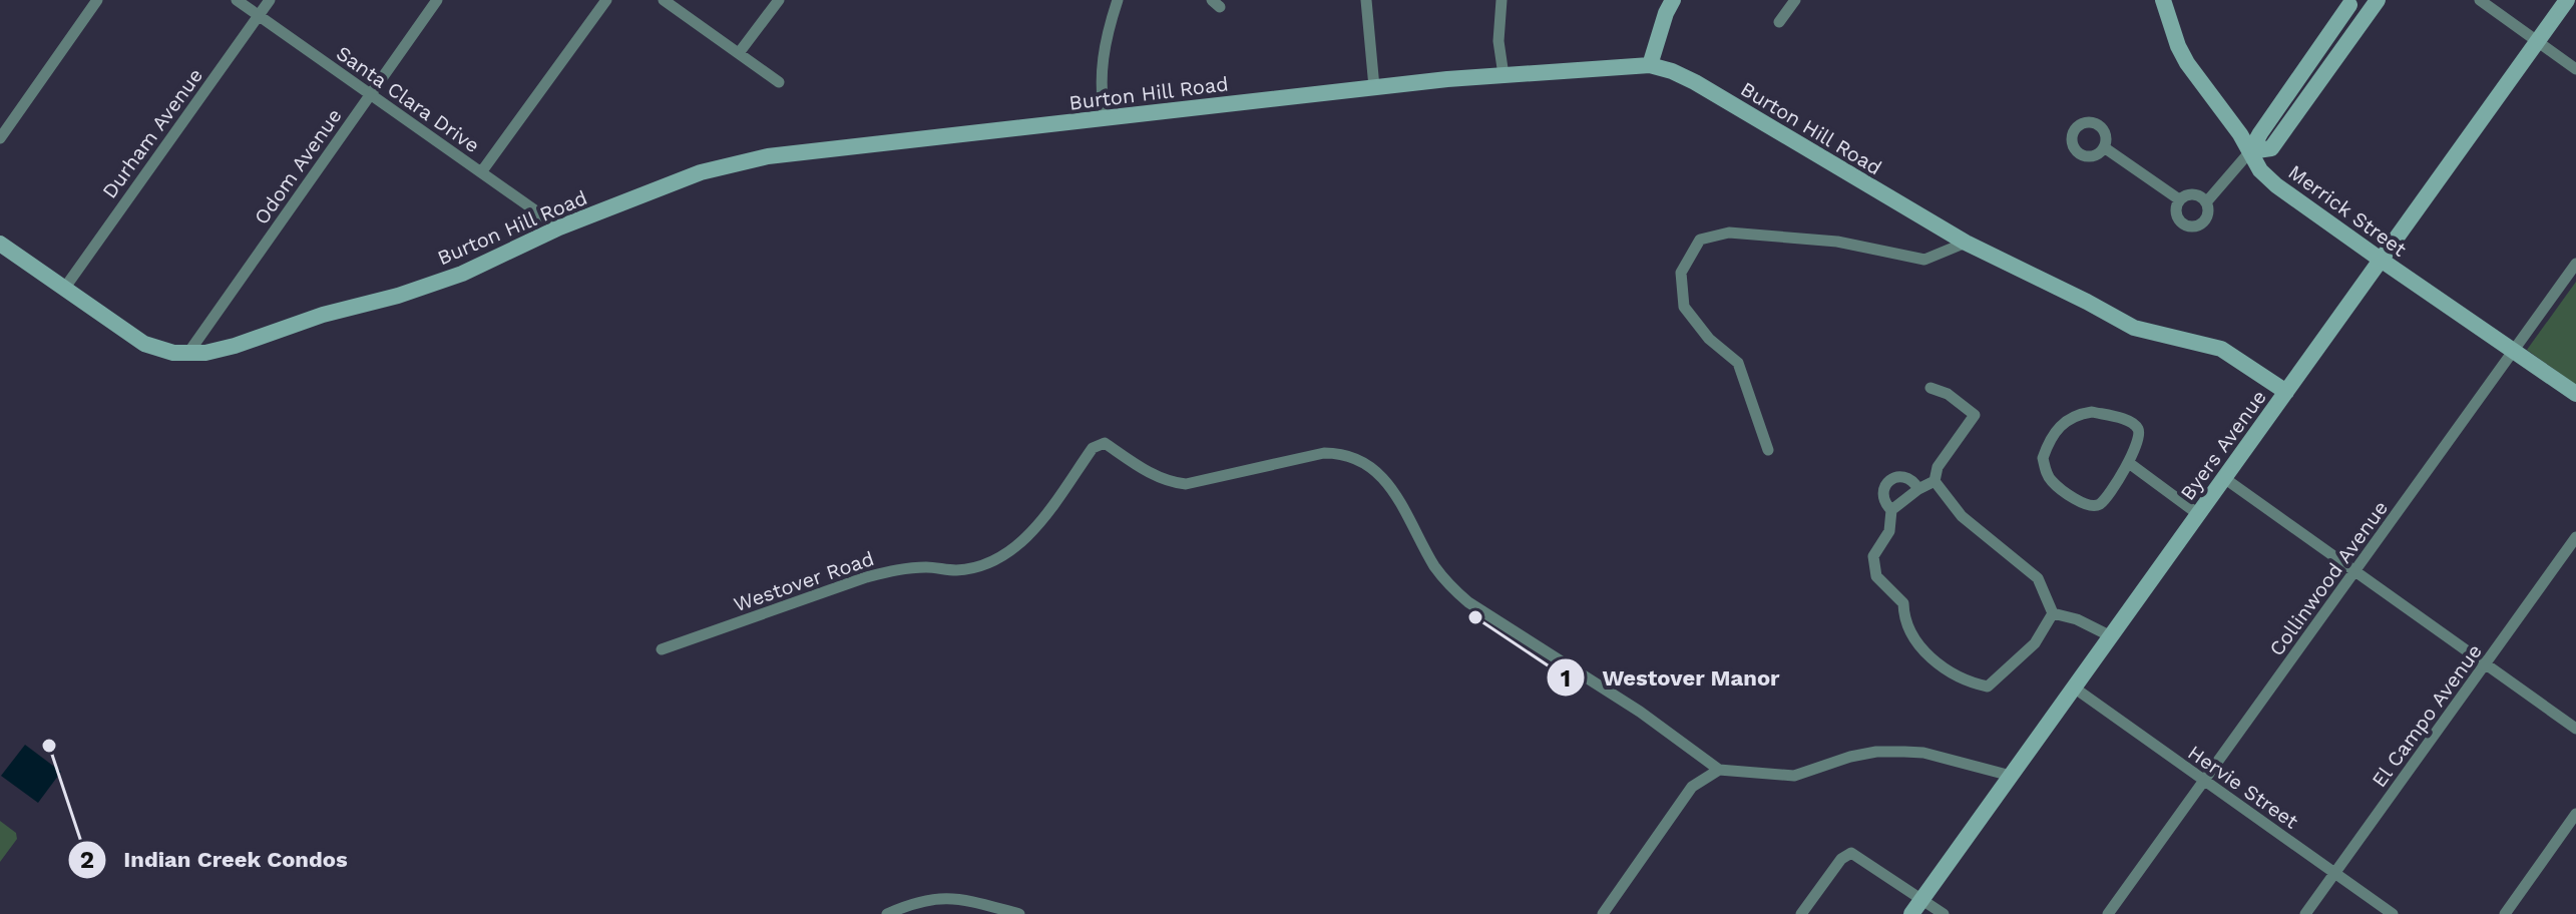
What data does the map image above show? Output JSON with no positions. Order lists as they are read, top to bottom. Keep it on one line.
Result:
{"streets":{"street":["Burton Hill Road","Santa Clara Drive","Durham Avenue","Odom Avenue","Merrick Street","Byers Avenue","Collinwood Avenue","Westover Road","El Campo Avenue","Hervie Street"]},"crossings":[["Burton Hill Road","Santa Clara Drive"],["Burton Hill Road","Durham Avenue"],["Burton Hill Road","Odom Avenue"],["Burton Hill Road","Byers Avenue"],["Santa Clara Drive","Durham Avenue"],["Santa Clara Drive","Odom Avenue"],["Merrick Street","Byers Avenue"],["Merrick Street","Collinwood Avenue"],["Byers Avenue","Hervie Street"],["Collinwood Avenue","Hervie Street"],["El Campo Avenue","Hervie Street"]],"places":["Westover Manor","Indian Creek Condos"]}
